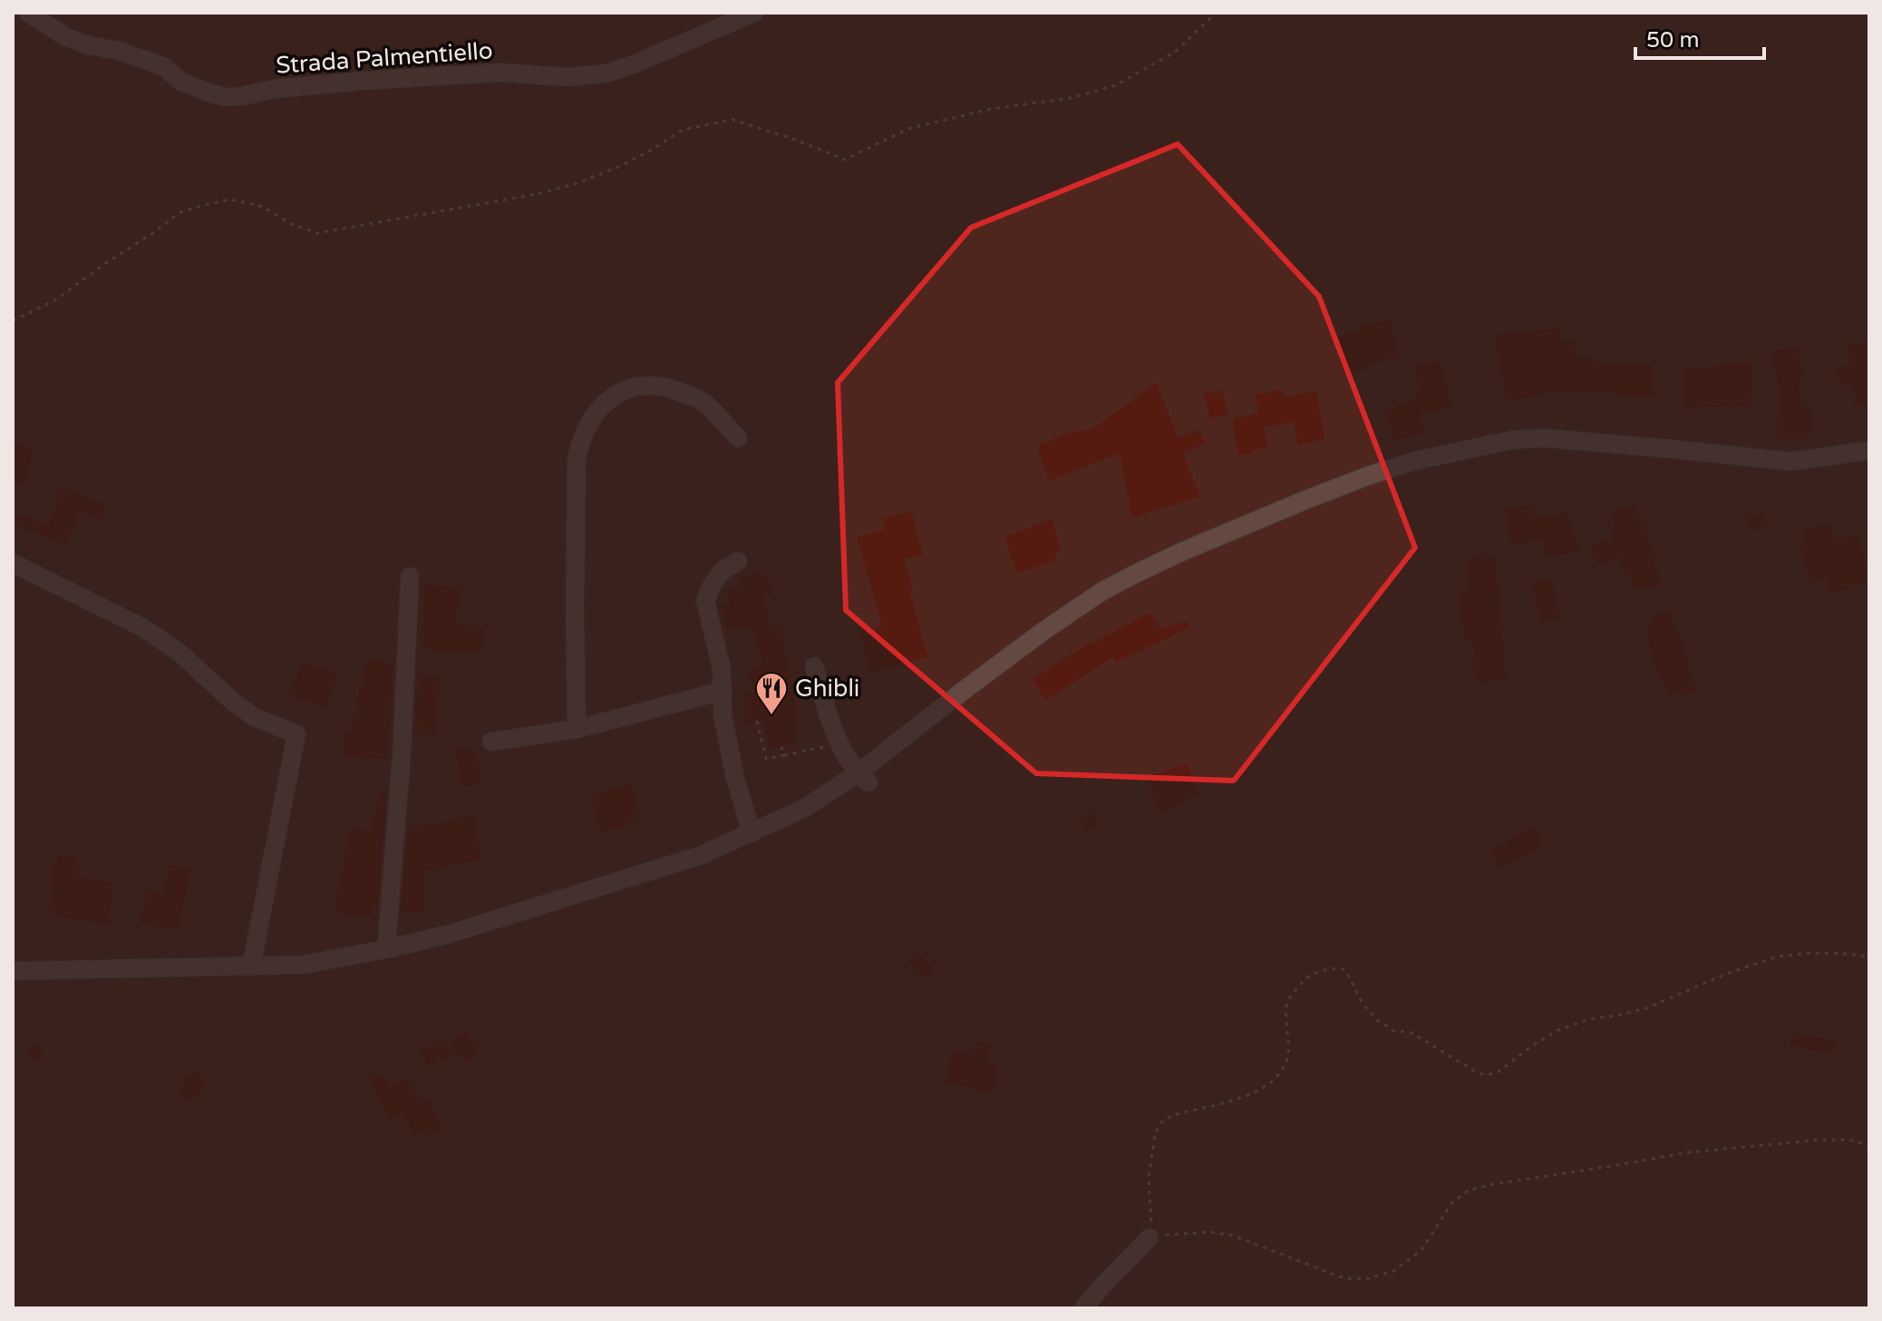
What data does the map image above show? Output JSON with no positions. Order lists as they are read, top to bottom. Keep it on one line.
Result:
{"streets":{"street":["Strada Palmentiello"]},"places":{"restaurant":["Ghibli"]},"scale_bar":"50 m"}
